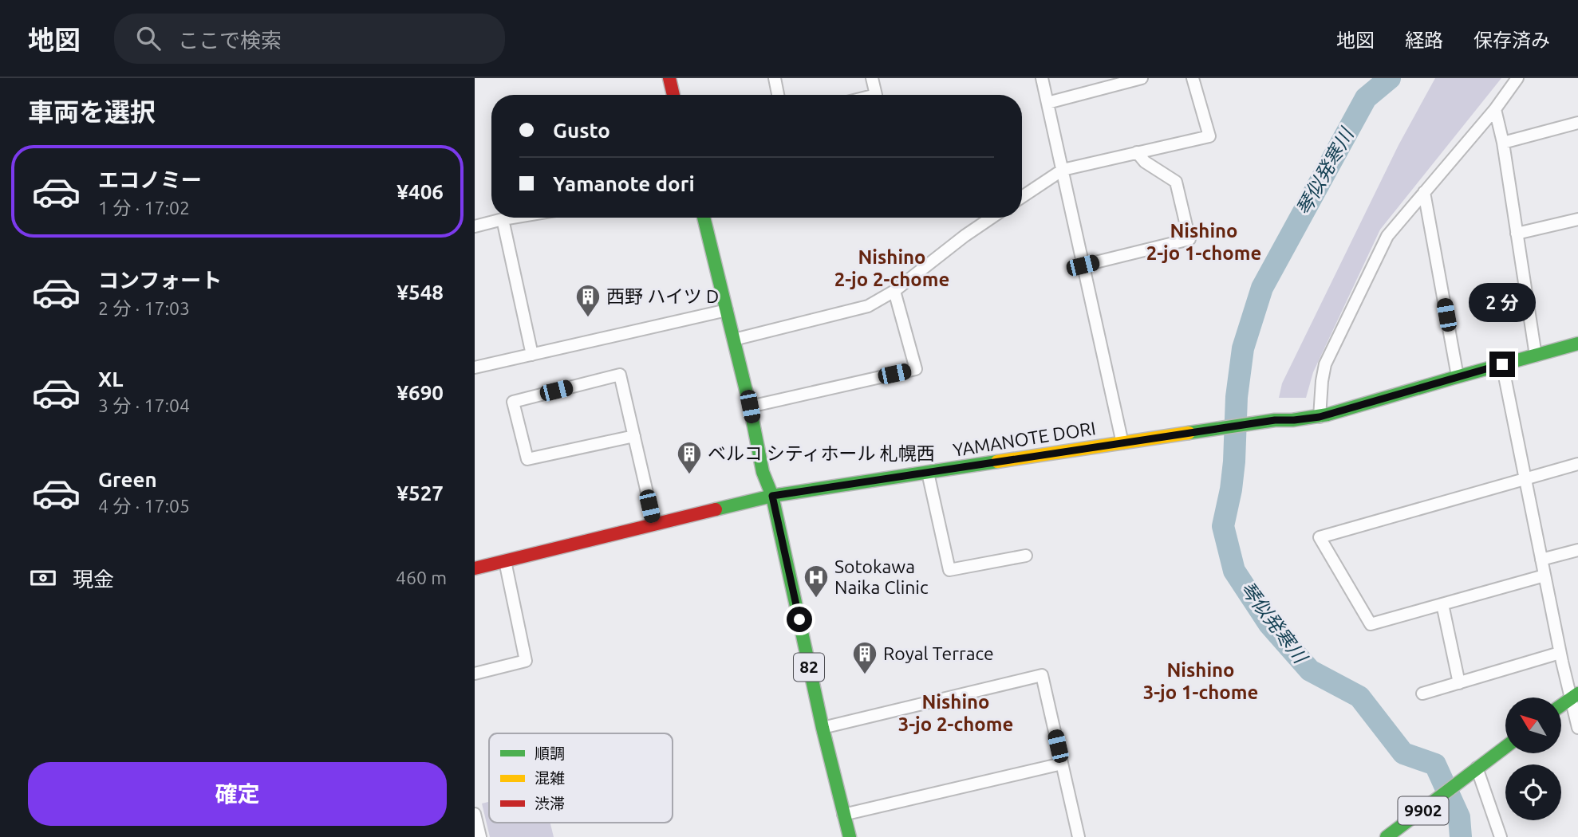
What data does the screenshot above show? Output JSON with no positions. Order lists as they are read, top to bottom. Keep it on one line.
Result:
{"streets":{"main road":["YAMANOTE DORI","82","9902"]},"crossings":[["YAMANOTE DORI","82"]],"districts":["Nishino 2-jo 1-chome","Nishino 2-jo 2-chome","Nishino 3-jo 1-chome","Nishino 3-jo 2-chome"],"water":["琴似発寒川"],"places":{"building":["西野 ハイツ D","ベルコ シティホール 札幌西","Royal Terrace"],"hospital":["Sotokawa Naika Clinic"]},"legend":["順調","混雑","渋滞"],"north":"top left","page":{"header":"地図","search":"ここで検索","nav":["地図","経路","保存済み"],"heading":"車両を選択","banner":["Gusto","Yamanote dori"],"list":[{"name":"エコノミー","note":"1 分 · 17:02","value":"¥406"},{"name":"コンフォート","note":"2 分 · 17:03","value":"¥548"},{"name":"XL","note":"3 分 · 17:04","value":"¥690"},{"name":"Green","note":"4 分 · 17:05","value":"¥527"}],"bubble":"2 分","pay":["現金","460 m"],"buttons":"確定"}}
